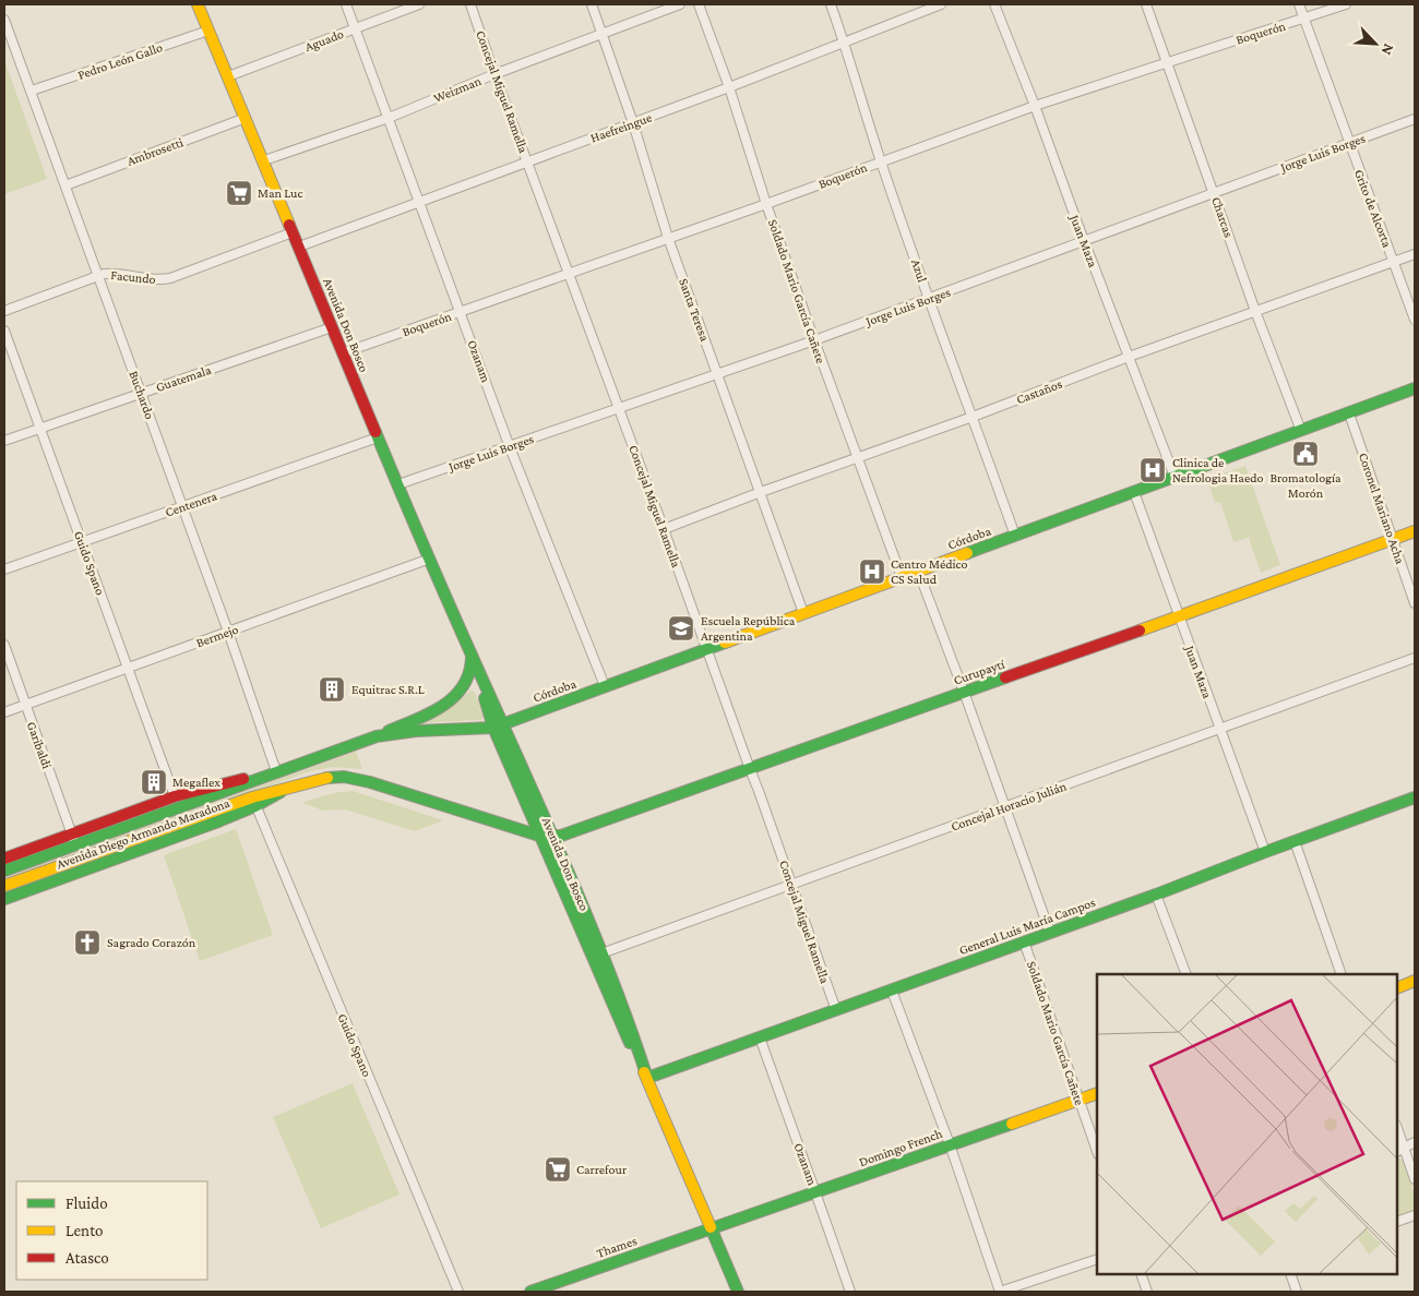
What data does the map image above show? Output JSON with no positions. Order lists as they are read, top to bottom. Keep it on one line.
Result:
{"streets":{"main road":["Avenida Don Bosco","Córdoba","Curupaytí","Avenida Diego Armando Maradona","General Luis María Campos","Domingo French","Thames"],"street":["Boquerón","Aguado","Pedro León Gallo","Weizman","Concejal Miguel Ramella","Haefreingue","Ambrosetti","Jorge Luis Borges","Grito de Alcorta","Charcas","Juan Maza","Azul","Facundo","Soldado Mario García Cañete","Santa Teresa","Ozanam","Guatemala","Castaños","Buchardo","Centenera","Coronel Mariano Acha","Guido Spano","Bermejo","Garibaldi","Concejal Horacio Julián"]},"crossings":[["Boquerón","Concejal Miguel Ramella"],["Boquerón","Grito de Alcorta"],["Boquerón","Charcas"],["Boquerón","Juan Maza"],["Boquerón","Azul"],["Boquerón","Soldado Mario García Cañete"],["Boquerón","Santa Teresa"],["Boquerón","Avenida Don Bosco"],["Boquerón","Ozanam"],["Aguado","Avenida Don Bosco"],["Aguado","Ozanam"],["Pedro León Gallo","Avenida Don Bosco"],["Pedro León Gallo","Buchardo"],["Weizman","Concejal Miguel Ramella"],["Weizman","Santa Teresa"],["Weizman","Avenida Don Bosco"],["Weizman","Ozanam"],["Concejal Miguel Ramella","Haefreingue"],["Concejal Miguel Ramella","Jorge Luis Borges"],["Concejal Miguel Ramella","Castaños"],["Concejal Miguel Ramella","Córdoba"],["Concejal Miguel Ramella","Curupaytí"],["Concejal Miguel Ramella","Concejal Horacio Julián"],["Concejal Miguel Ramella","General Luis María Campos"],["Haefreingue","Azul"],["Haefreingue","Soldado Mario García Cañete"],["Haefreingue","Santa Teresa"],["Haefreingue","Avenida Don Bosco"],["Haefreingue","Ozanam"],["Ambrosetti","Avenida Don Bosco"],["Ambrosetti","Buchardo"],["Jorge Luis Borges","Grito de Alcorta"],["Jorge Luis Borges","Charcas"],["Jorge Luis Borges","Juan Maza"],["Jorge Luis Borges","Azul"],["Jorge Luis Borges","Soldado Mario García Cañete"],["Jorge Luis Borges","Santa Teresa"],["Jorge Luis Borges","Avenida Don Bosco"],["Jorge Luis Borges","Ozanam"],["Grito de Alcorta","Castaños"],["Charcas","Castaños"],["Charcas","Córdoba"],["Juan Maza","Castaños"],["Juan Maza","Córdoba"],["Juan Maza","Curupaytí"],["Juan Maza","Concejal Horacio Julián"],["Juan Maza","General Luis María Campos"],["Azul","Castaños"],["Azul","Córdoba"],["Facundo","Avenida Don Bosco"],["Facundo","Buchardo"],["Soldado Mario García Cañete","Castaños"],["Soldado Mario García Cañete","Córdoba"],["Soldado Mario García Cañete","General Luis María Campos"],["Soldado Mario García Cañete","Domingo French"],["Santa Teresa","Castaños"],["Santa Teresa","Córdoba"],["Avenida Don Bosco","Guatemala"],["Avenida Don Bosco","Centenera"],["Avenida Don Bosco","Córdoba"],["Avenida Don Bosco","Bermejo"],["Avenida Don Bosco","Curupaytí"],["Avenida Don Bosco","Concejal Horacio Julián"],["Avenida Don Bosco","Avenida Diego Armando Maradona"],["Avenida Don Bosco","General Luis María Campos"],["Avenida Don Bosco","Domingo French"],["Avenida Don Bosco","Thames"],["Ozanam","Córdoba"],["Ozanam","General Luis María Campos"],["Ozanam","Domingo French"],["Guatemala","Buchardo"],["Guatemala","Guido Spano"],["Buchardo","Centenera"],["Buchardo","Bermejo"],["Buchardo","Avenida Diego Armando Maradona"],["Centenera","Guido Spano"],["Coronel Mariano Acha","Córdoba"],["Coronel Mariano Acha","Curupaytí"],["Córdoba","Avenida Diego Armando Maradona"],["Guido Spano","Bermejo"],["Guido Spano","Avenida Diego Armando Maradona"],["Bermejo","Garibaldi"],["Curupaytí","Avenida Diego Armando Maradona"],["Garibaldi","Avenida Diego Armando Maradona"],["Domingo French","Thames"]],"places":{"supermarket":["Man Luc","Carrefour"],"public building":["Bromatología Morón"],"hospital":["Clinica de Nefrologia Haedo","Centro Médico CS Salud"],"school or university":["Escuela República Argentina"],"building":["Equitrac S.R.L","Megaflex"],"church":["Sagrado Corazón"]},"legend":["Fluido","Lento","Atasco"],"north":"bottom right"}
